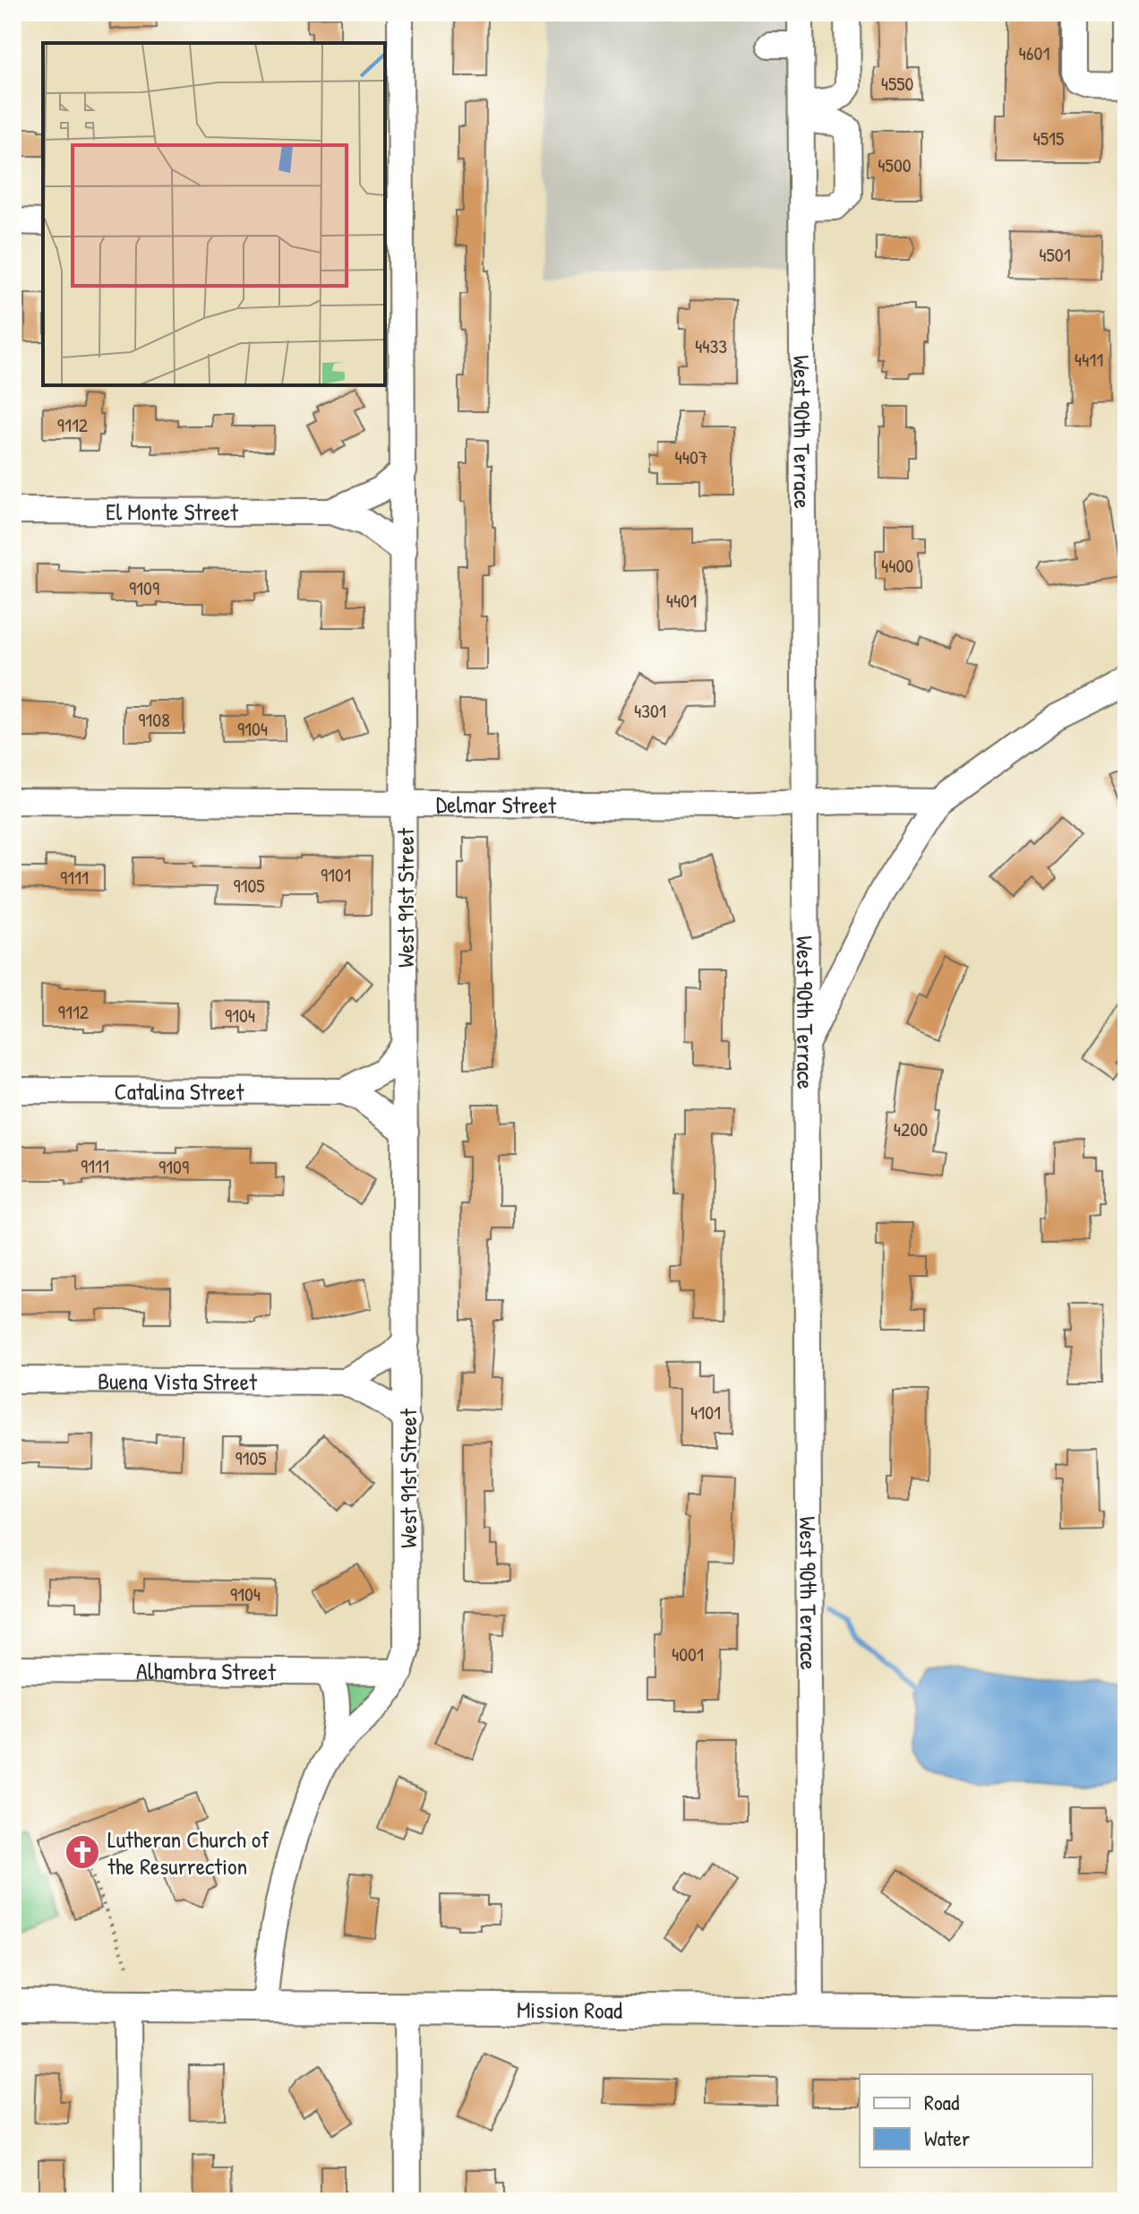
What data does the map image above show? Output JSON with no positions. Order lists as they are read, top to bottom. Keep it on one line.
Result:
{"streets":{"main road":["Mission Road"],"street":["West 90th Terrace","El Monte Street","Delmar Street","West 91st Street","Catalina Street","Buena Vista Street","Alhambra Street"]},"crossings":[["West 90th Terrace","Delmar Street"],["West 90th Terrace","Mission Road"],["El Monte Street","West 91st Street"],["Delmar Street","West 91st Street"],["West 91st Street","Catalina Street"],["West 91st Street","Buena Vista Street"],["West 91st Street","Alhambra Street"],["West 91st Street","Mission Road"]],"places":{"church":["Lutheran Church of the Resurrection"]},"house_numbers":["4601","4550","4515","4500","4501","4433","4411","9112","4407","4400","9109","4401","4301","9108","9104","9101","9111","9105","9112","9104","4200","9111","9109","4101","9105","9104","4001"],"legend":["Road","Water"]}
